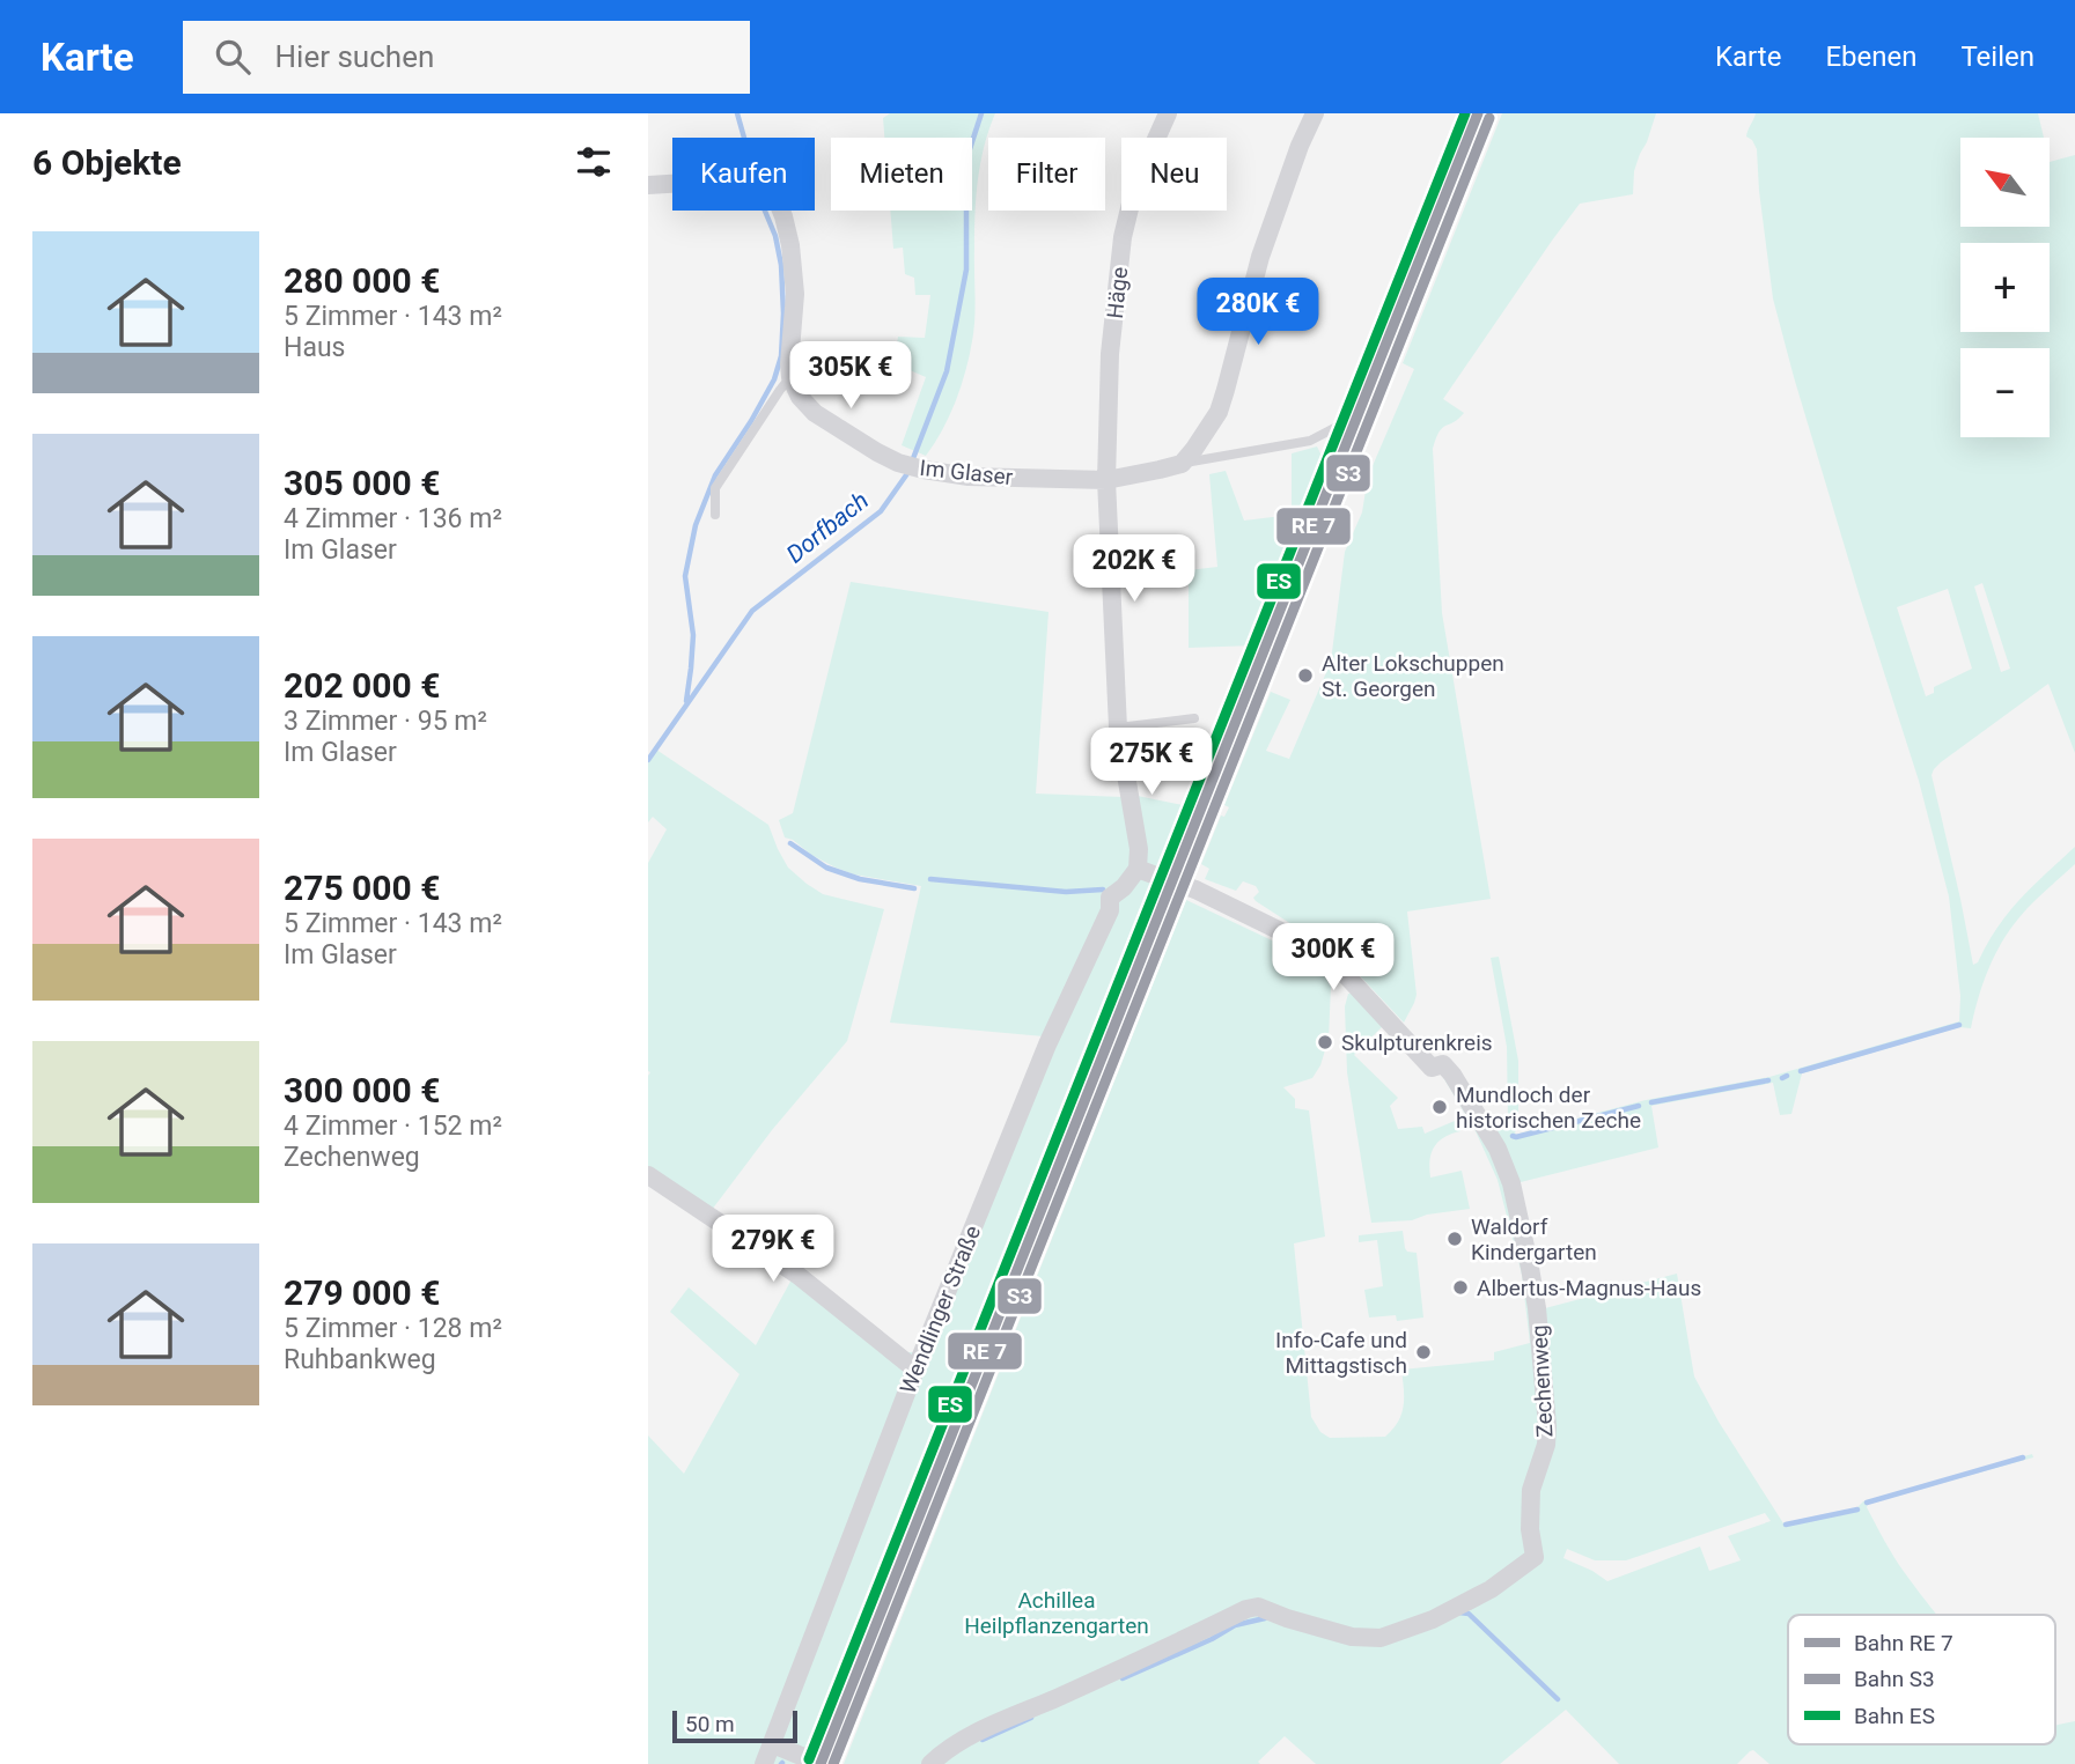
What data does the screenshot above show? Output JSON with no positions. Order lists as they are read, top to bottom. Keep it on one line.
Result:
{"streets":{"street":["Häge","Im Glaser","Wendlinger Straße","Zechenweg"]},"crossings":[["Häge","Im Glaser"]],"water":["Dorfbach"],"parks":["Achillea Heilpflanzengarten"],"places":["Alter Lokschuppen St. Georgen","Skulpturenkreis","Mundloch der historischen Zeche","Waldorf Kindergarten","Albertus-Magnus-Haus","Info-Cafe und Mittagstisch"],"lines":["rail line ES","rail line S3"],"legend":["Bahn RE 7","Bahn S3","Bahn ES"],"scale_bar":"50 m","north":"top left","page":{"header":"Karte","search":"Hier suchen","nav":["Karte","Ebenen","Teilen"],"heading":"6 Objekte","map_buttons":["+","−"],"chip":["Kaufen","Mieten","Filter","Neu"],"list":[{"name":"280 000 €","note":"5 Zimmer · 143 m² · Haus"},{"name":"305 000 €","note":"4 Zimmer · 136 m² · Im Glaser"},{"name":"202 000 €","note":"3 Zimmer · 95 m² · Im Glaser"},{"name":"275 000 €","note":"5 Zimmer · 143 m² · Im Glaser"},{"name":"300 000 €","note":"4 Zimmer · 152 m² · Zechenweg"},{"name":"279 000 €","note":"5 Zimmer · 128 m² · Ruhbankweg"}],"price":["280K €","305K €","202K €","275K €","300K €","279K €"],"scale":"50 m"}}
